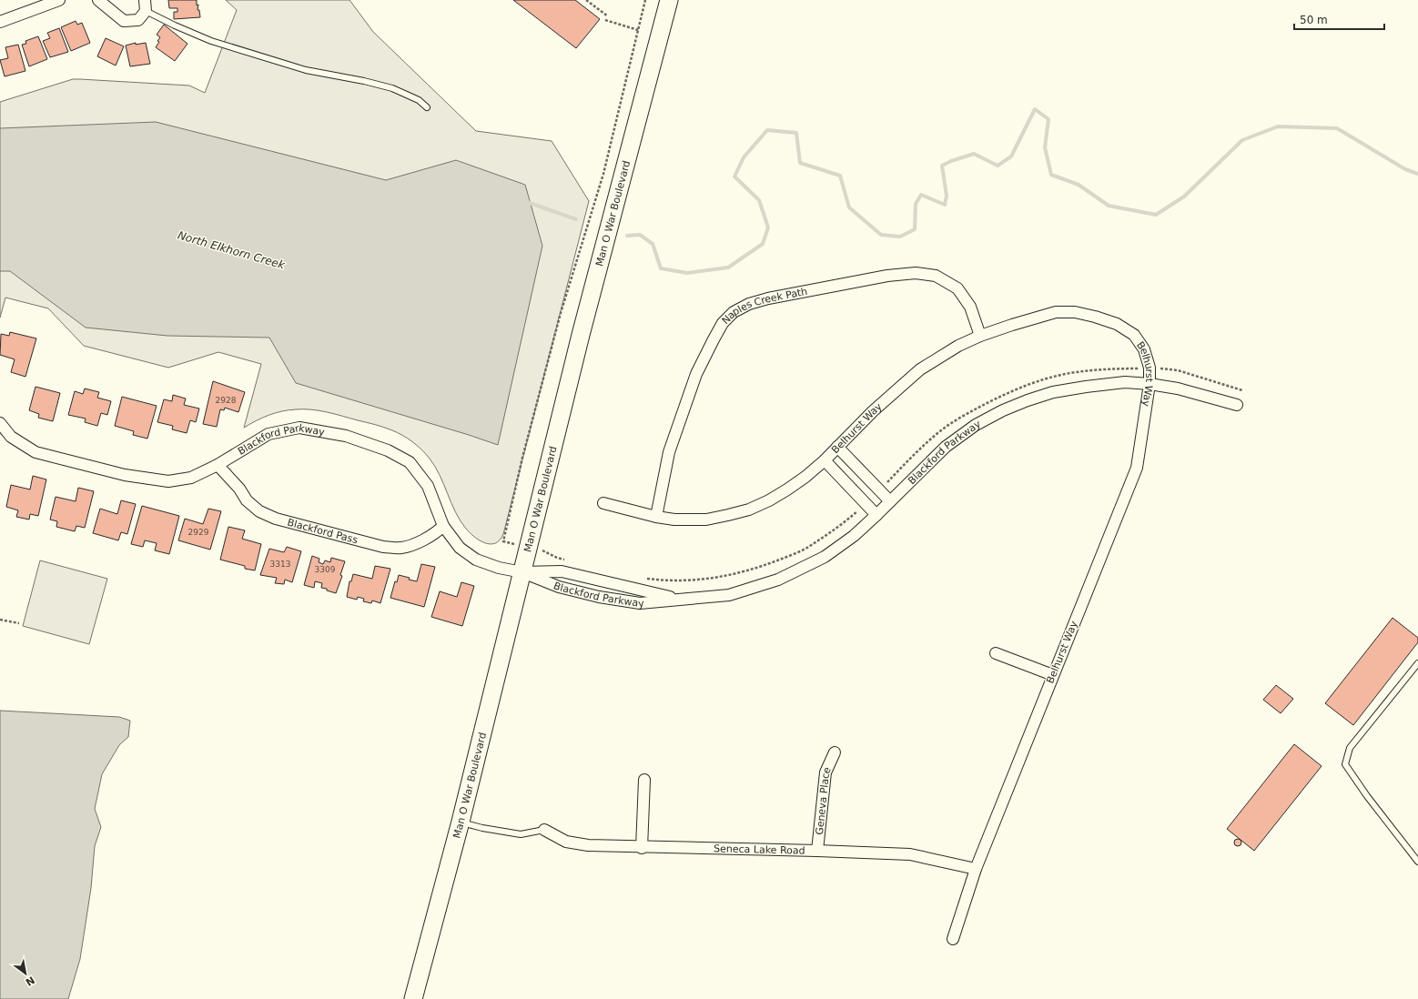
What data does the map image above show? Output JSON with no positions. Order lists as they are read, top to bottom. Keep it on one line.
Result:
{"streets":{"main road":["Man O War Boulevard"],"street":["Naples Creek Path","Belhurst Way","Blackford Parkway","Blackford Pass","Geneva Place","Seneca Lake Road"]},"crossings":[["Man O War Boulevard","Blackford Parkway"],["Naples Creek Path","Belhurst Way"],["Belhurst Way","Blackford Parkway"],["Belhurst Way","Seneca Lake Road"],["Blackford Parkway","Blackford Pass"],["Geneva Place","Seneca Lake Road"]],"water":["North Elkhorn Creek"],"house_numbers":["2928","2929","3313","3309"],"scale_bar":"50 m","north":"bottom right"}
